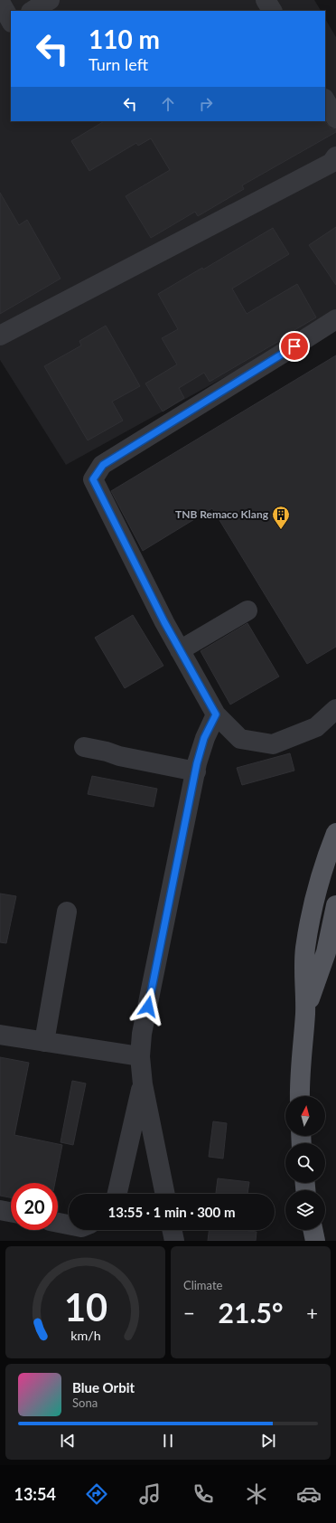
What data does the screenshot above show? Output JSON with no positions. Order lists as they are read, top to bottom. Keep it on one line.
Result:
{"places":{"building":["TNB Remaco Klang"]},"north":"top","page":{"turn":["110 m","Turn left"],"limit":"20","trip":"13:55 · 1 min · 300 m","tile":"Climate","heat":["−","21.5°","+"],"song":["Blue Orbit","Sona"],"tabs":"13:54","gauge":["10","km/h"]}}
